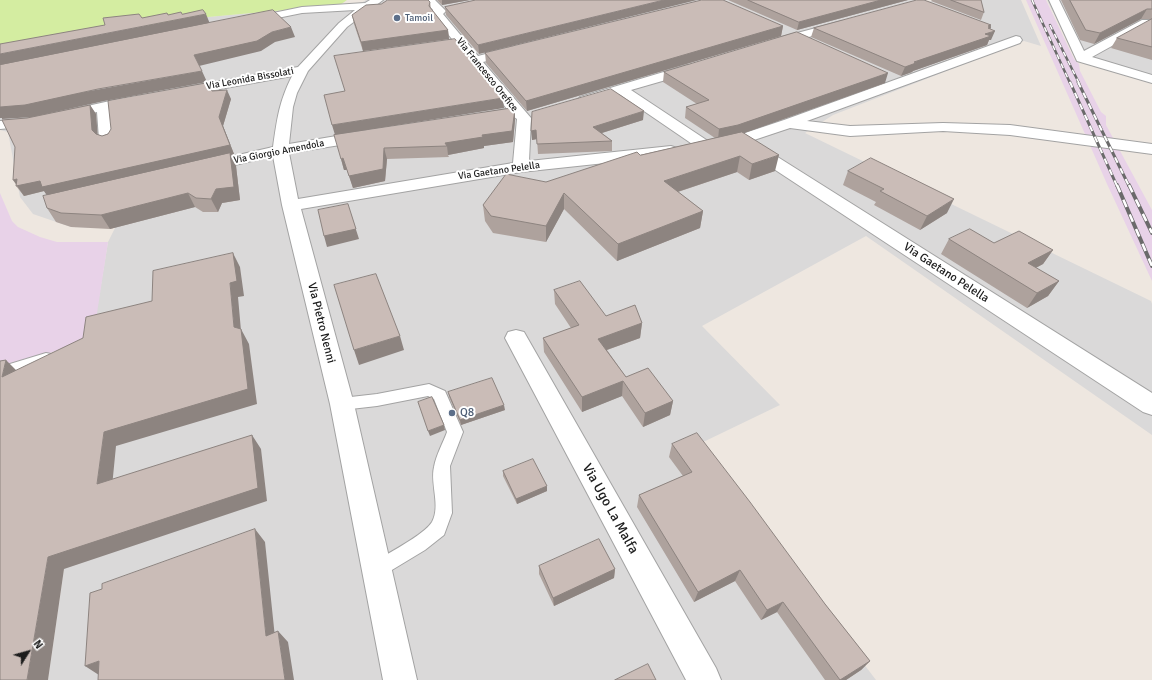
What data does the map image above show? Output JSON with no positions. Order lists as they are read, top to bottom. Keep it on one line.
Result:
{"streets":{"street":["Via Francesco Orefice","Via Leonida Bissolati","Via Giorgio Amendola","Via Gaetano Pelella","Via Pietro Nenni","Via Ugo La Malfa"]},"crossings":[["Via Francesco Orefice","Via Gaetano Pelella"],["Via Leonida Bissolati","Via Pietro Nenni"],["Via Giorgio Amendola","Via Pietro Nenni"],["Via Gaetano Pelella","Via Pietro Nenni"]],"places":["Tamoil","Q8"],"north":"top right"}
